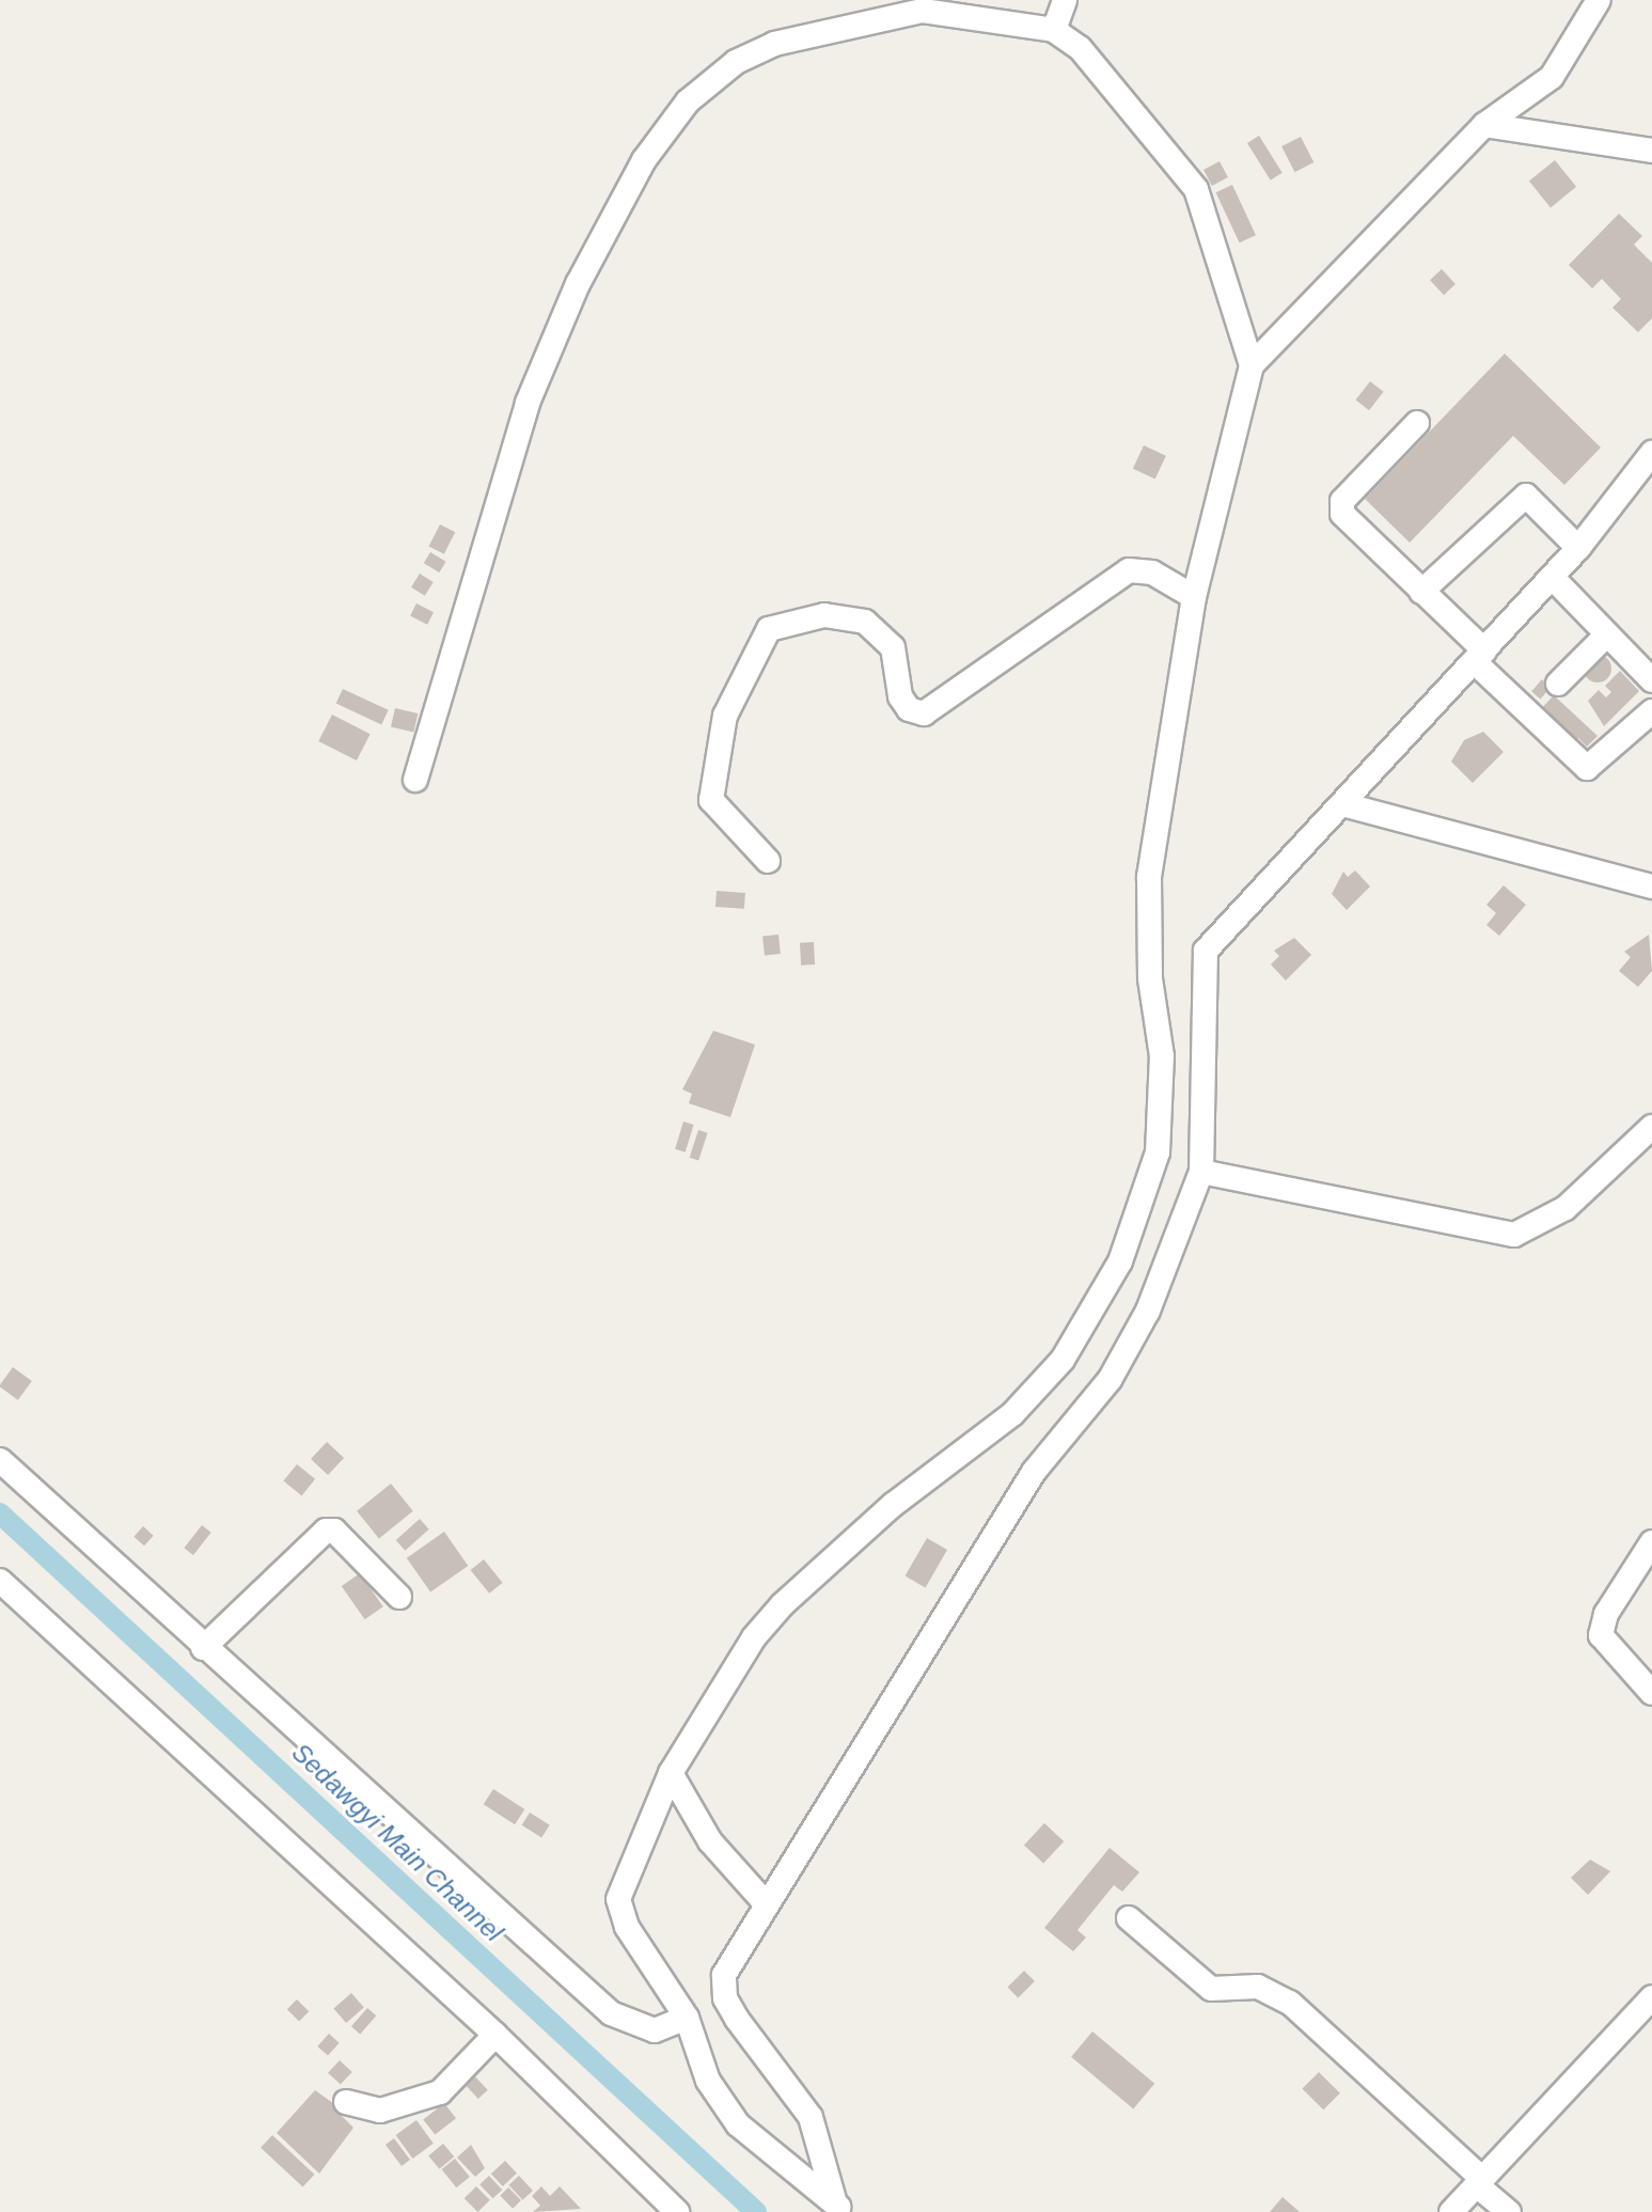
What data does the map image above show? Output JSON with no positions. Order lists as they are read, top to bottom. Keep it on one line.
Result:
{"water":["Sedawgyi Main Channel"]}
